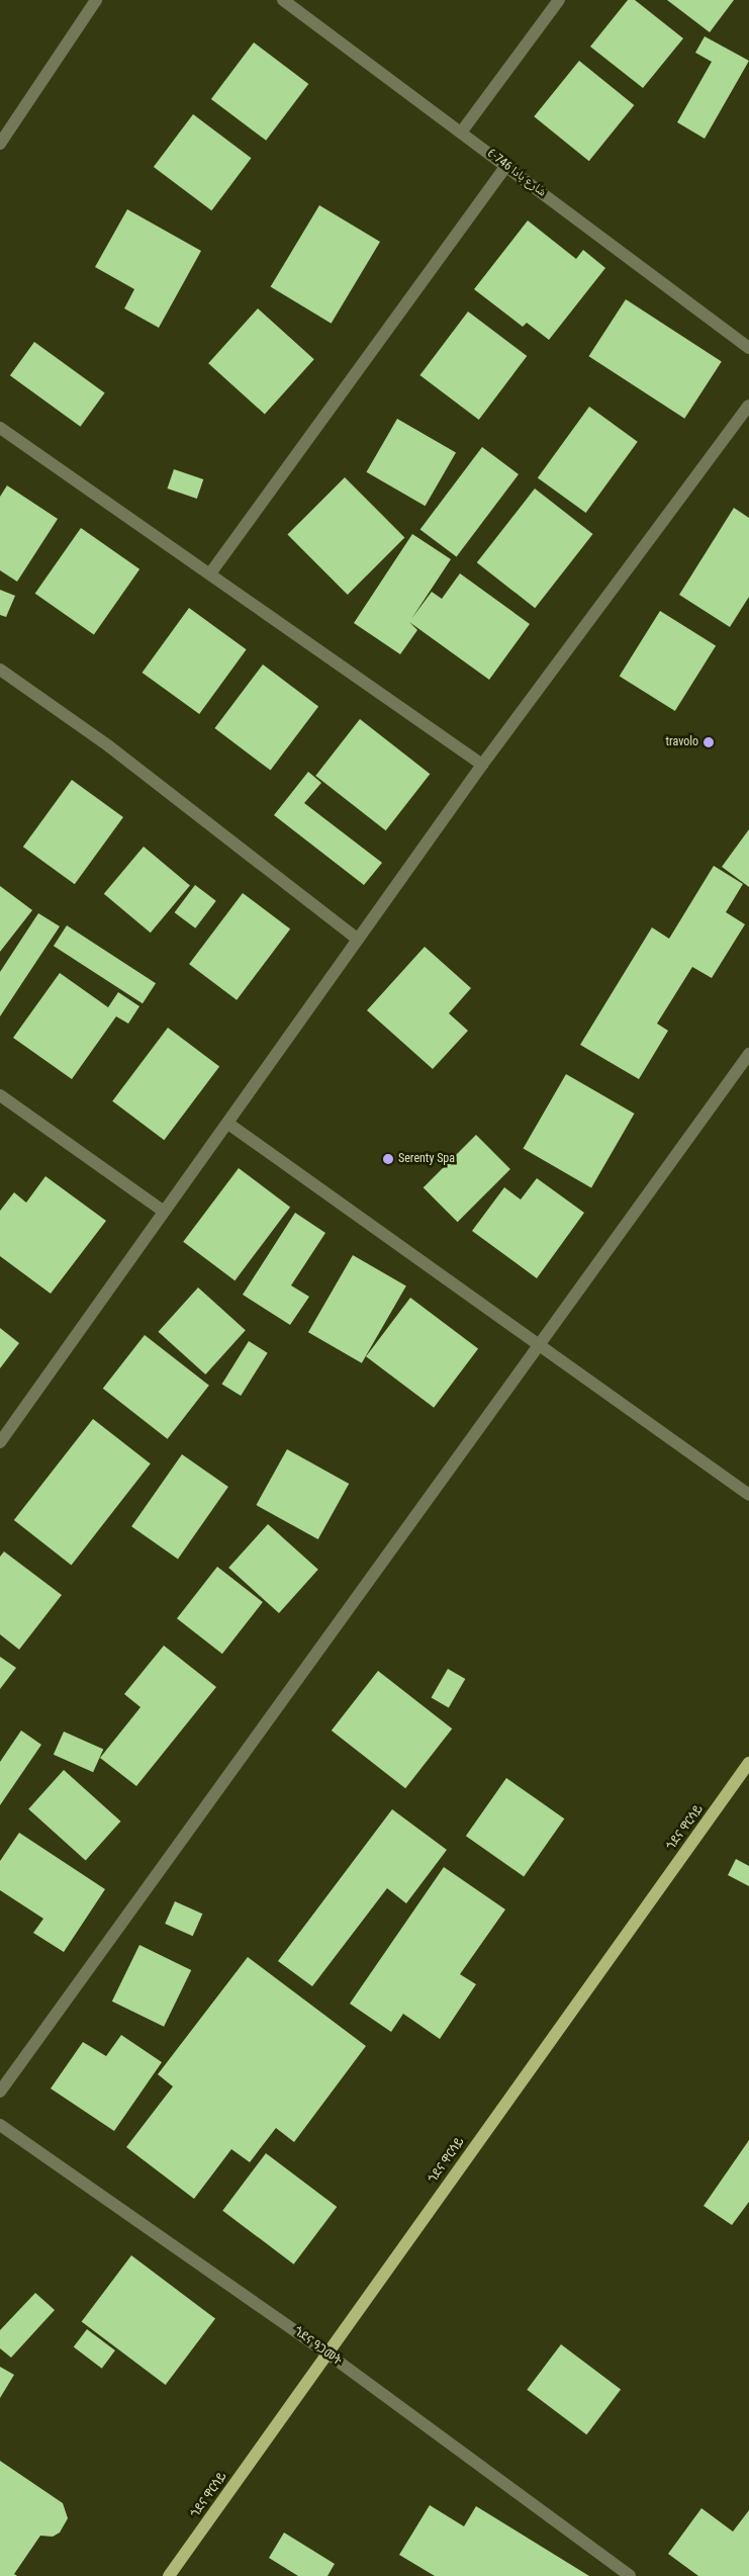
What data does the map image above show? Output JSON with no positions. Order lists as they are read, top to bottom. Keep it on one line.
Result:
{"streets":{"main road":["ጎደና ዋርሳይ"],"street":["شارع بادا 746-6","ጎደና ዓጋመት"]},"crossings":[["ጎደና ዋርሳይ","ጎደና ዓጋመት"]],"places":["travolo","Serenty Spa"]}
